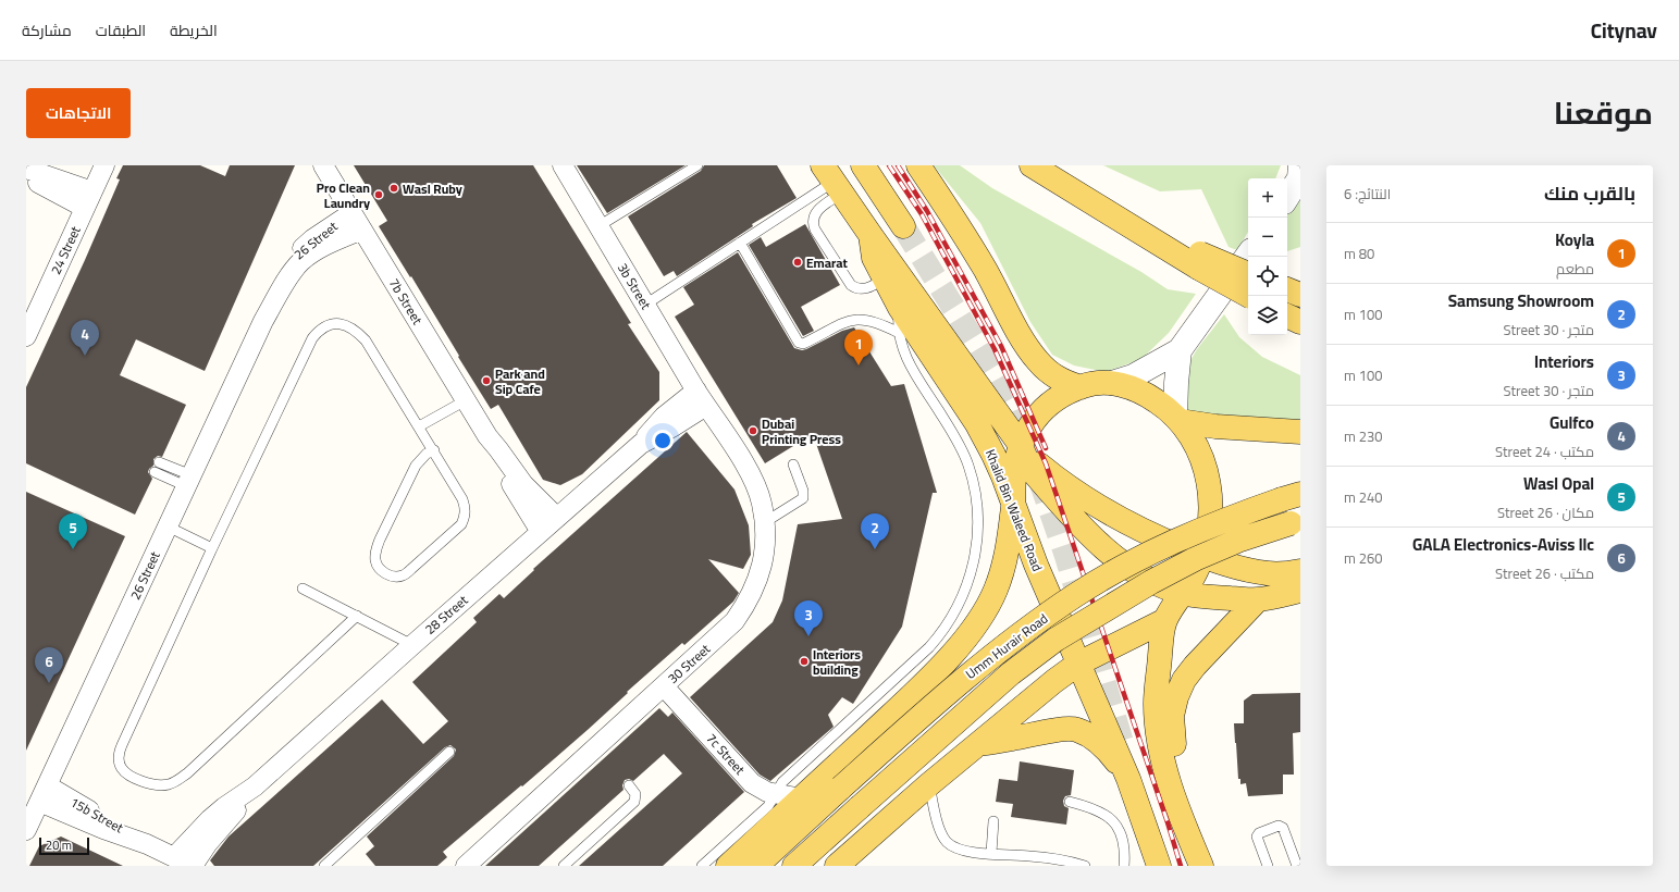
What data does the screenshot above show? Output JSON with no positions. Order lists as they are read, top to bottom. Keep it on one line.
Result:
{"streets":{"main road":["Khalid Bin Waleed Road","Umm Hurair Road"],"street":["26 Street","24 Street","3b Street","7b Street","28 Street","30 Street","7c Street","15b Street"]},"crossings":[["26 Street","7b Street"],["26 Street","15b Street"],["3b Street","28 Street"],["3b Street","30 Street"],["7b Street","28 Street"],["28 Street","30 Street"],["28 Street","15b Street"],["30 Street","7c Street"]],"places":["Wasl Ruby","Pro Clean Laundry","Emarat","Park and Sip Cafe","Dubai Printing Press","Interiors building"],"scale_bar":"20 m","page":{"header":"Citynav","nav":["الخريطة","الطبقات","مشاركة"],"title":"موقعنا","buttons":"الاتجاهات","heading":["بالقرب منك","النتائج: 6"],"map_buttons":["+","−"],"list":[{"mark":"1","name":"Koyla","note":"مطعم","value":"80 m"},{"mark":"2","name":"Samsung Showroom","note":"متجر · 30 Street","value":"100 m"},{"mark":"3","name":"Interiors","note":"متجر · 30 Street","value":"100 m"},{"mark":"4","name":"Gulfco","note":"مكتب · 24 Street","value":"230 m"},{"mark":"5","name":"Wasl Opal","note":"مكان · 26 Street","value":"240 m"},{"mark":"6","name":"GALA Electronics-Aviss llc","note":"مكتب · 26 Street","value":"260 m"}],"pins":["4","1","2","5","3","6"],"scale":"20 m"}}
